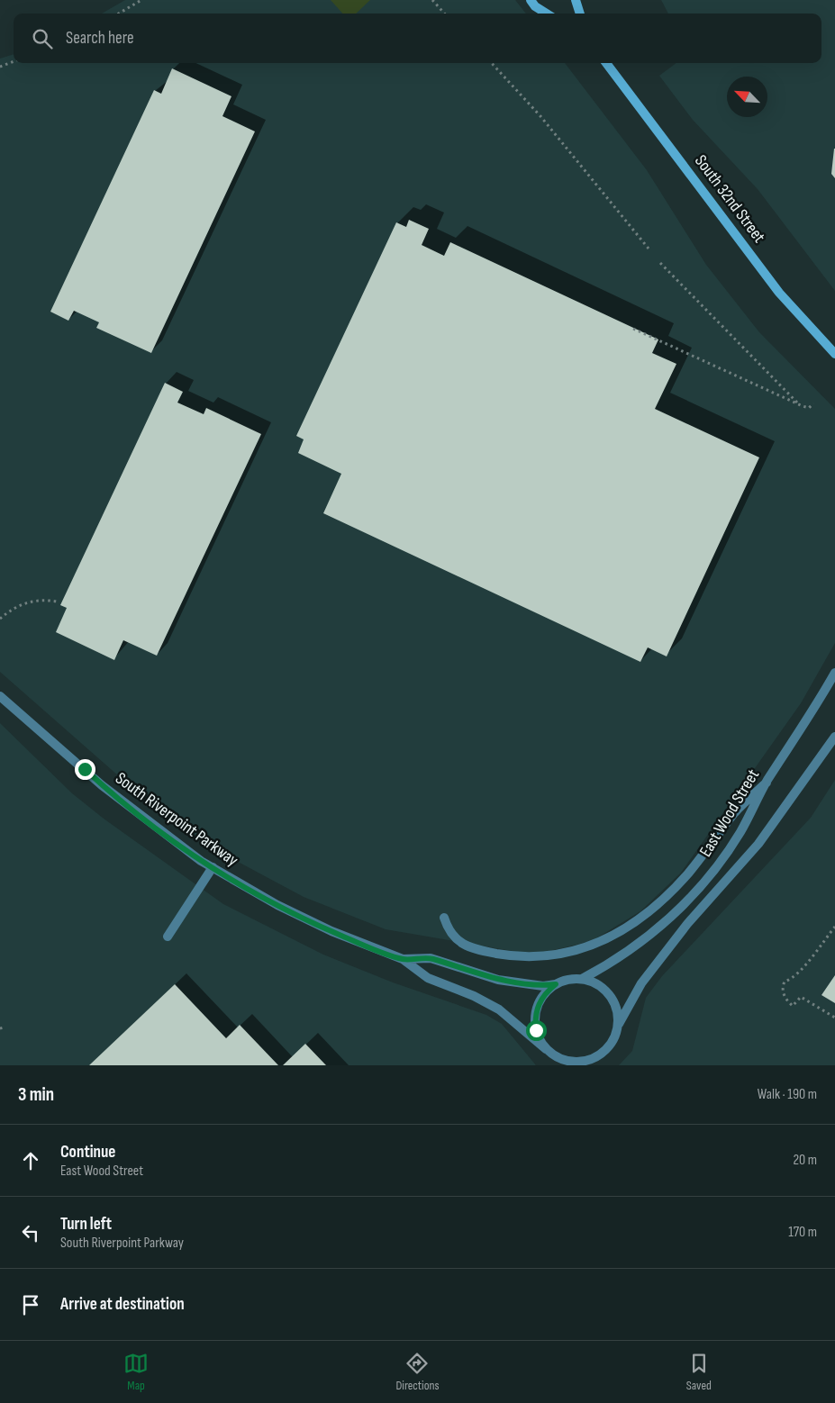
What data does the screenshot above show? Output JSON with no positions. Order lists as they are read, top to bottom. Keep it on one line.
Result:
{"streets":{"main road":["South 32nd Street"],"street":["East Wood Street","South Riverpoint Parkway"]},"crossings":[["East Wood Street","South Riverpoint Parkway"]],"north":"top left","page":{"search":"Search here","heading":["3 min","Walk · 190 m"],"list":[["Continue","East Wood Street","20 m"],["Turn left","South Riverpoint Parkway","170 m"],"Arrive at destination"],"nav":["Map","Directions","Saved"]}}
